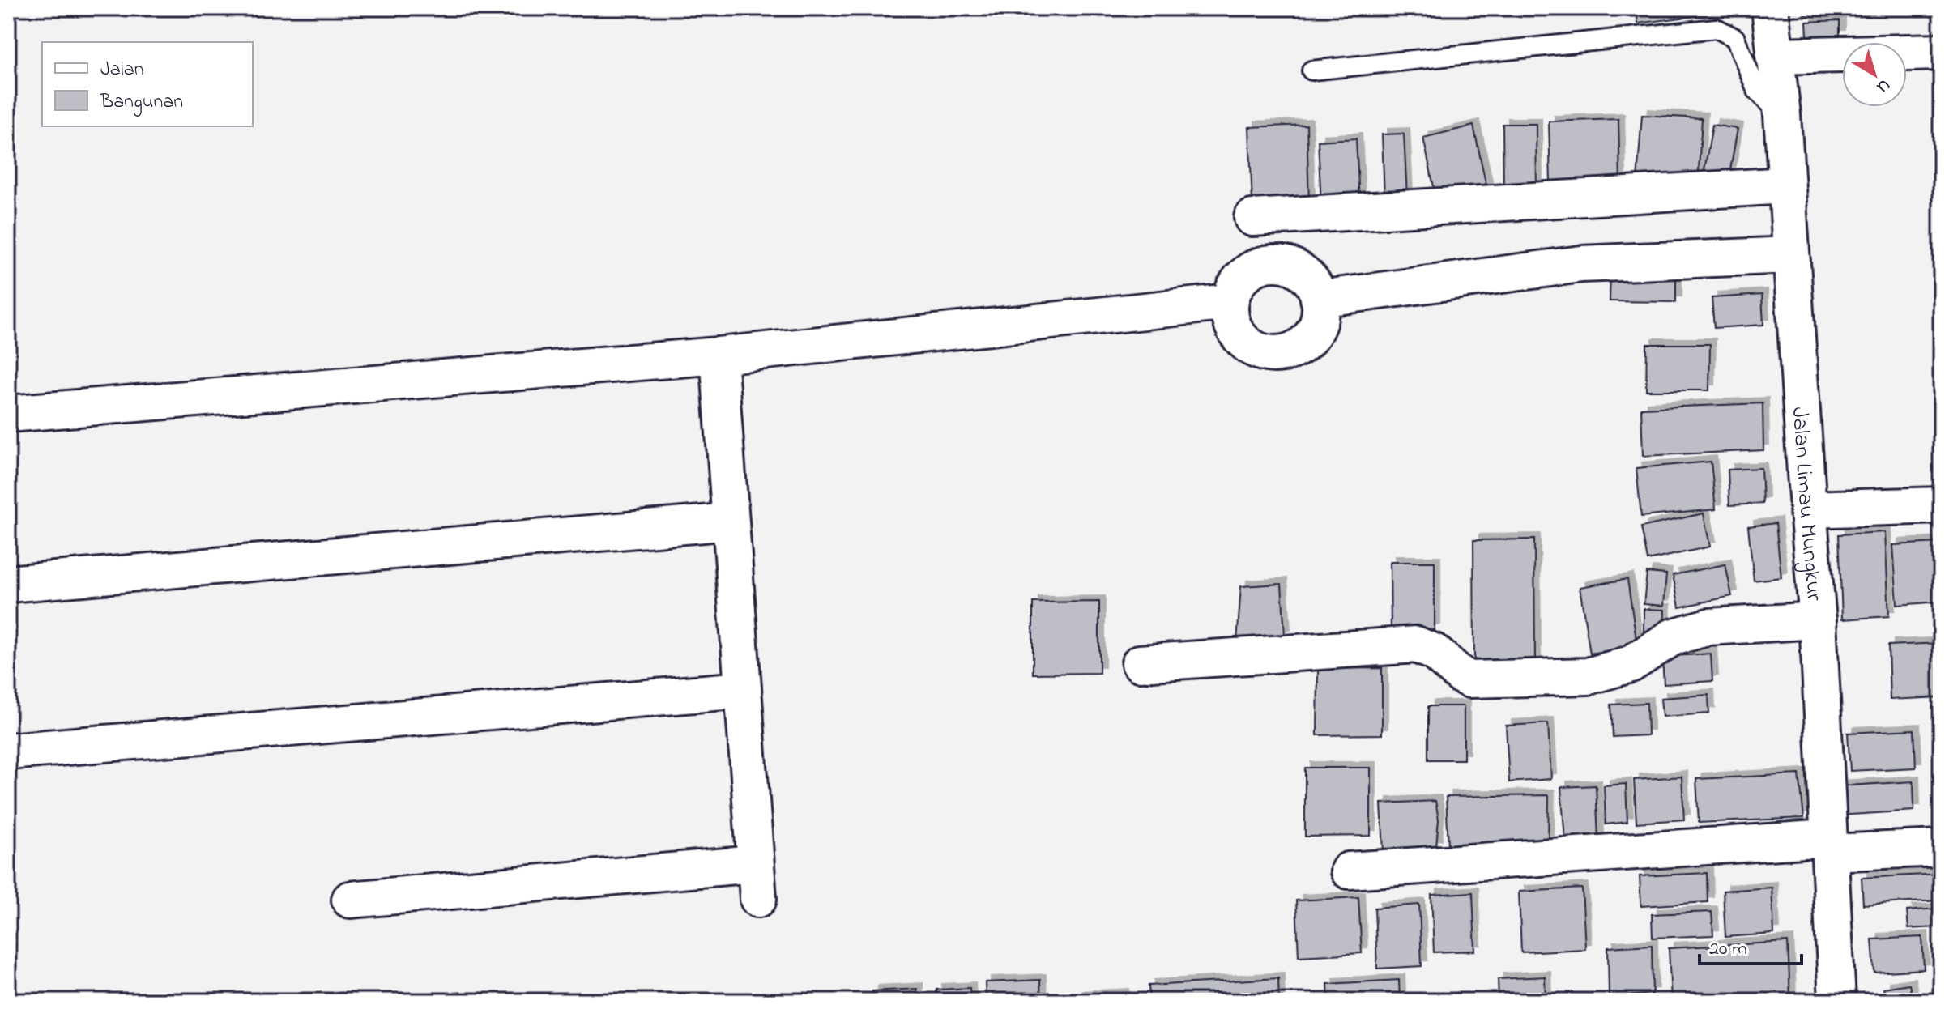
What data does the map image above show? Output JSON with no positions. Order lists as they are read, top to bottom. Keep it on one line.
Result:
{"streets":{"street":["Jalan Limau Mungkur"]},"legend":["Jalan","Bangunan"],"scale_bar":"20 m","north":"bottom right"}
